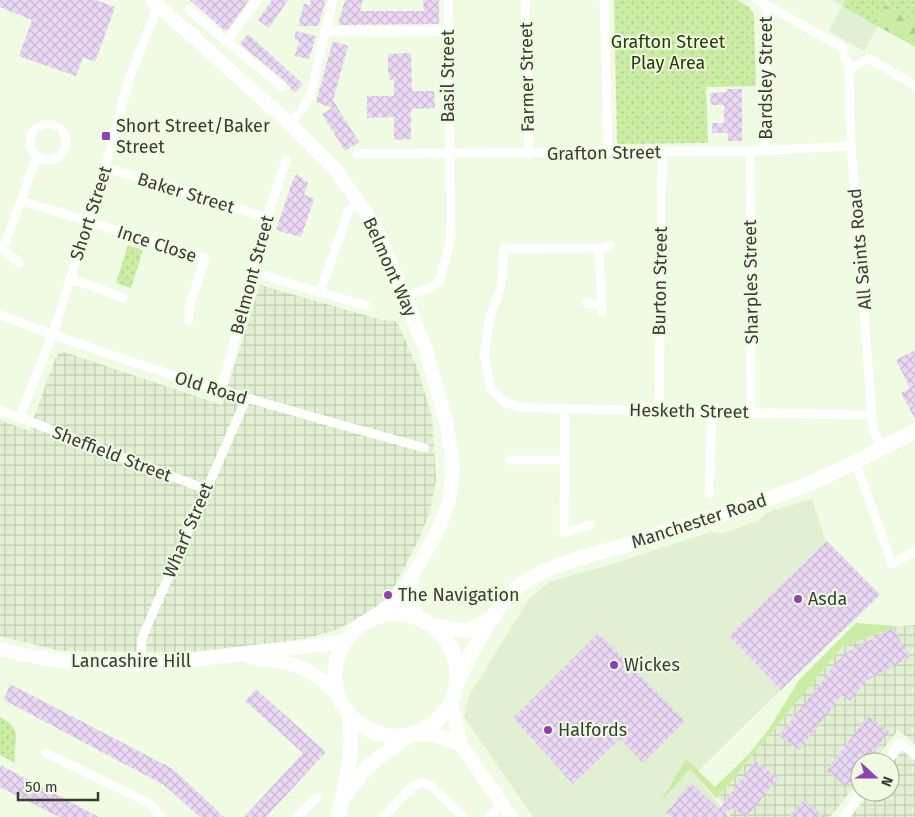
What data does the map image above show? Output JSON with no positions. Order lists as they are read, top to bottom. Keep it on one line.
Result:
{"streets":{"main road":["Manchester Road"],"street":["Basil Street","Farmer Street","Bardsley Street","Grafton Street","Baker Street","Short Street","Ince Close","All Saints Road","Belmont Way","Belmont Street","Burton Street","Sharples Street","Old Road","Hesketh Street","Sheffield Street","Wharf Street","Lancashire Hill"]},"crossings":[["Basil Street","Grafton Street"],["Farmer Street","Grafton Street"],["Bardsley Street","Grafton Street"],["Bardsley Street","All Saints Road"],["Grafton Street","All Saints Road"],["Grafton Street","Burton Street"],["Grafton Street","Sharples Street"],["Baker Street","Short Street"],["Baker Street","Belmont Street"],["Short Street","Ince Close"],["Short Street","Belmont Way"],["Short Street","Old Road"],["Short Street","Sheffield Street"],["All Saints Road","Hesketh Street"],["All Saints Road","Manchester Road"],["Belmont Way","Manchester Road"],["Belmont Way","Lancashire Hill"],["Belmont Street","Old Road"],["Burton Street","Hesketh Street"],["Sharples Street","Hesketh Street"],["Old Road","Wharf Street"],["Sheffield Street","Wharf Street"],["Manchester Road","Lancashire Hill"],["Wharf Street","Lancashire Hill"]],"parks":["Grafton Street Play Area"],"places":{"transit":["Short Street/Baker Street"],"other":["The Navigation","Asda","Wickes","Halfords"]},"scale_bar":"50 m","north":"right"}
